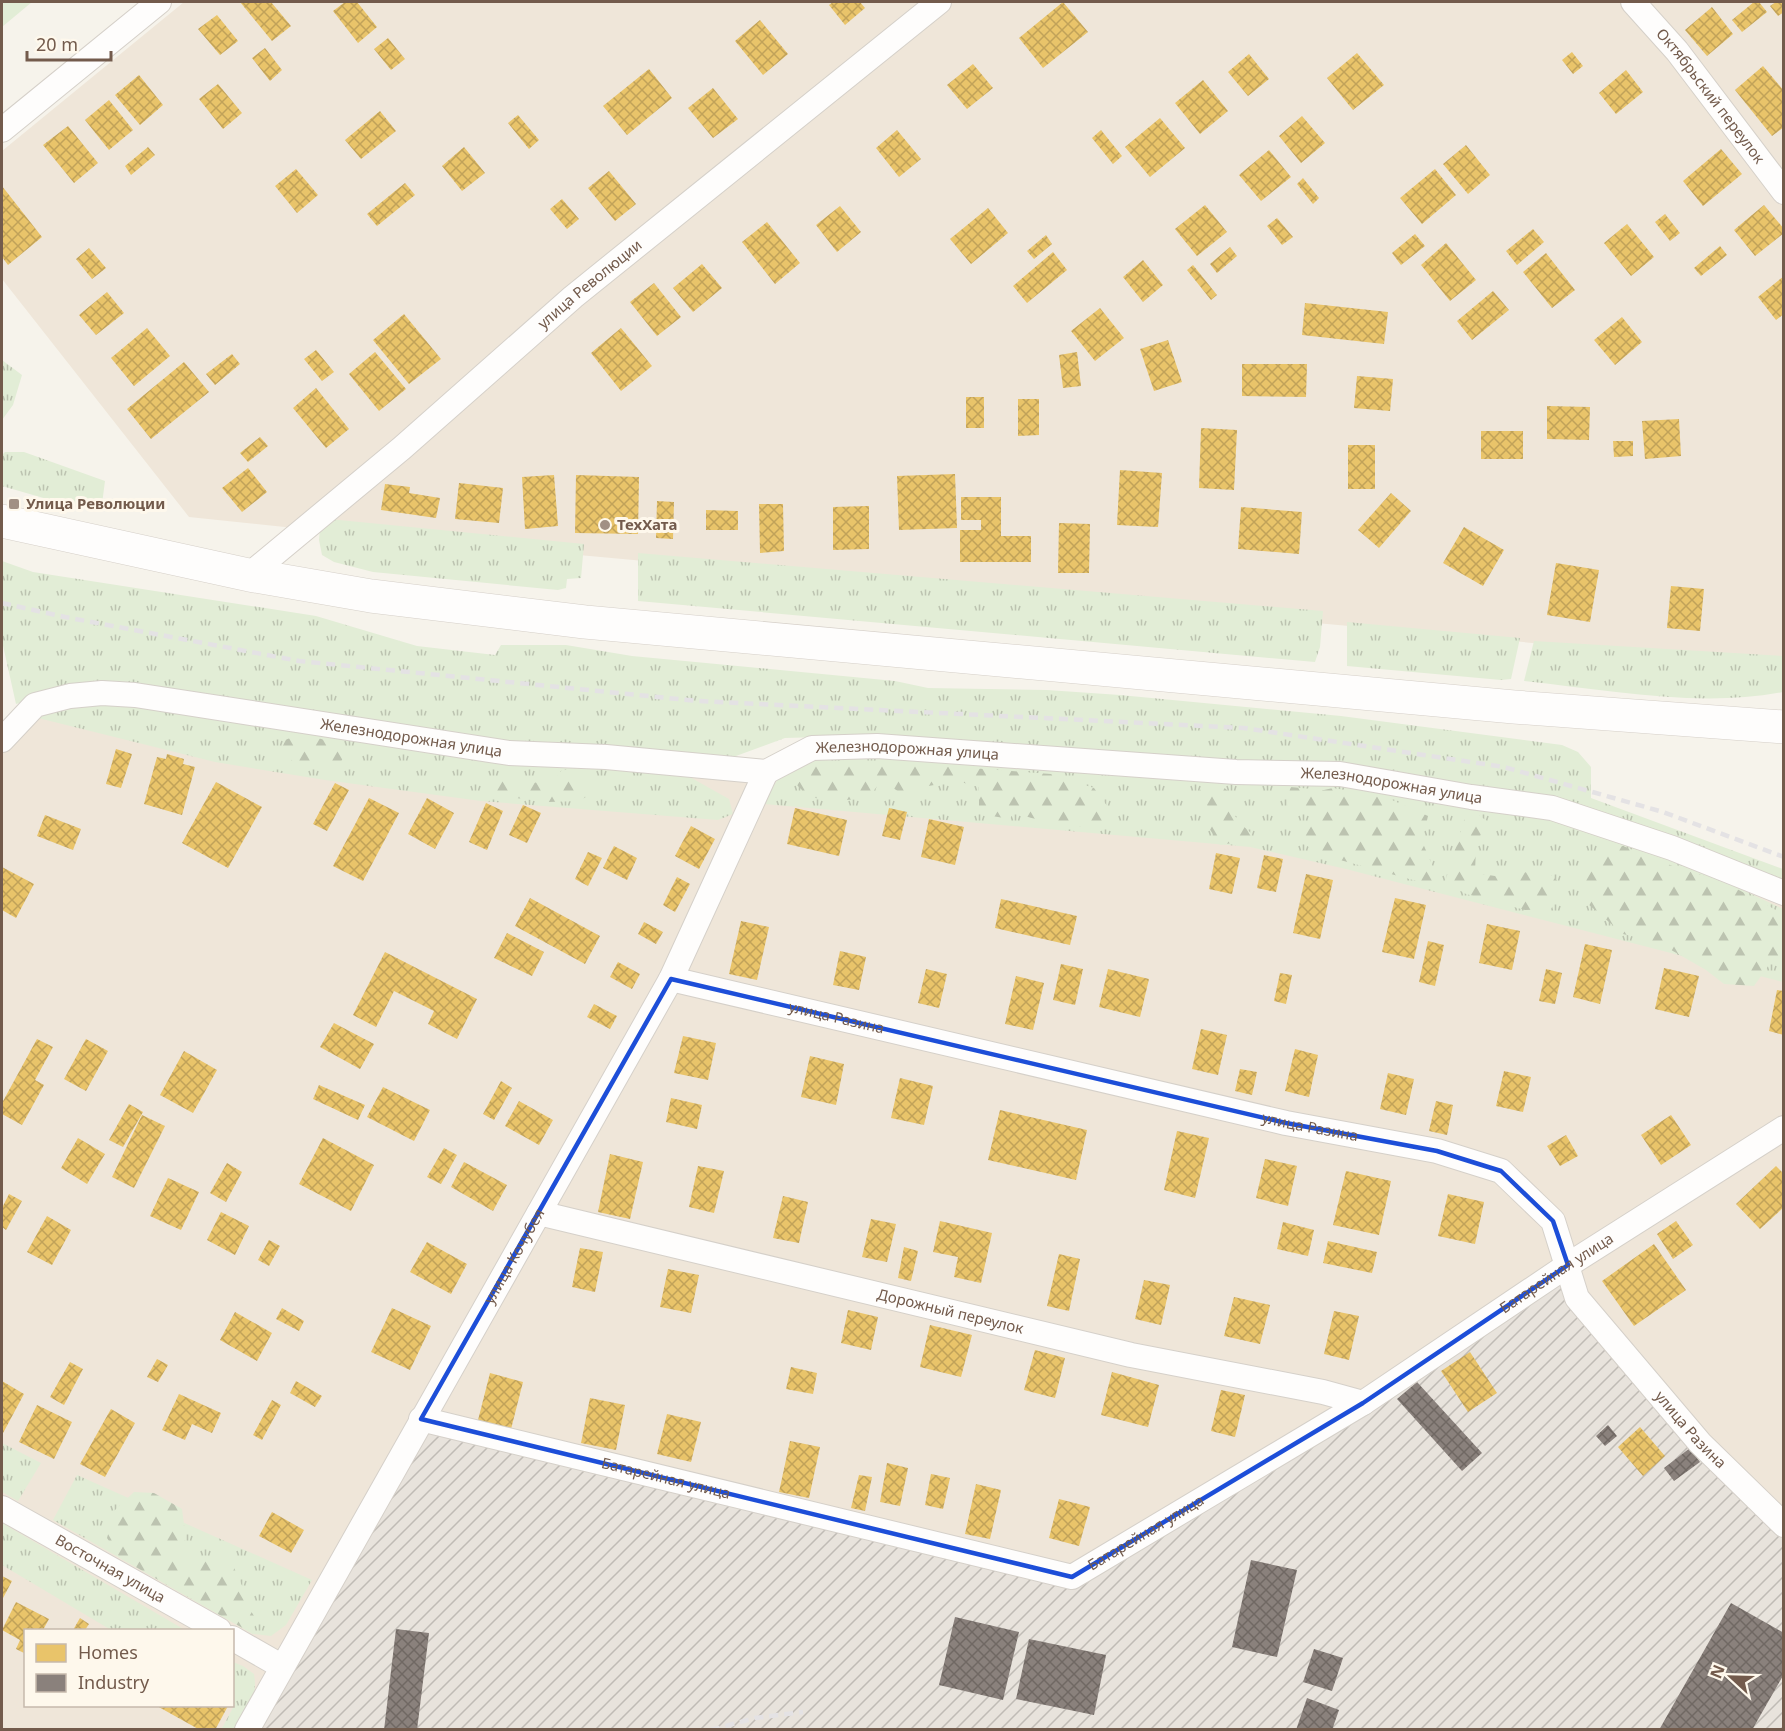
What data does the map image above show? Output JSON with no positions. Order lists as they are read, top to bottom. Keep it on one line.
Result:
{"streets":{"street":["Октябрьский переулок","улица Революции","Железнодорожная улица","улица Разина","улица Кочубея","Батарейная улица","Дорожный переулок","Восточная улица"]},"crossings":[["Железнодорожная улица","улица Кочубея"],["улица Разина","улица Кочубея"],["улица Разина","Батарейная улица"],["улица Кочубея","Батарейная улица"],["улица Кочубея","Дорожный переулок"],["Батарейная улица","Дорожный переулок"]],"places":{"transit":["Улица Революции"],"other":["ТехХата"]},"legend":["Homes","Industry"],"scale_bar":"20 m","north":"left"}
